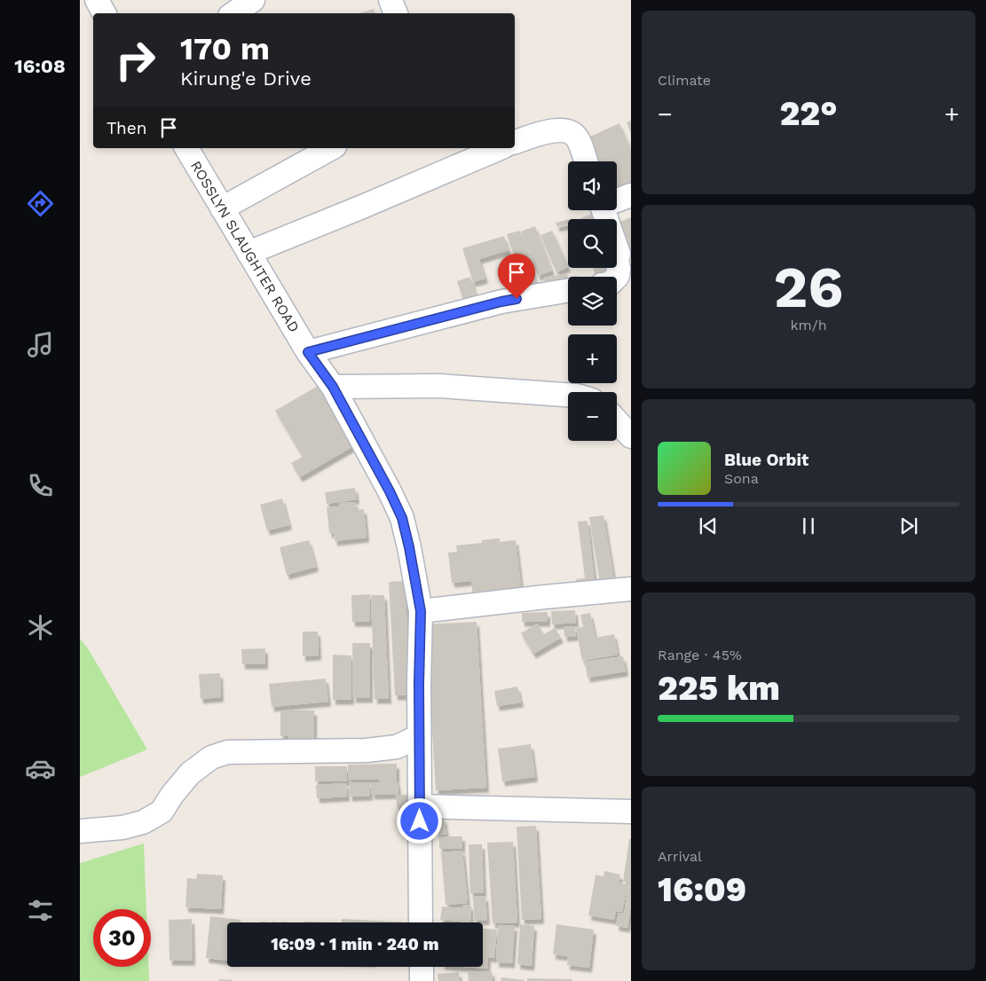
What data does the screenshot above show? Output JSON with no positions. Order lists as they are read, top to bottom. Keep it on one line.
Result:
{"streets":{"street":["ROSSLYN SLAUGHTER ROAD"]},"page":{"tabs":"16:08","tile":["Climate",["26","km/h"],["Range · 45%","225 km"],["Arrival","16:09"]],"turn":["170 m","Kirung'e Drive"],"heat":["−","22°","+"],"then":"Then","map_buttons":["+","−"],"song":["Blue Orbit","Sona"],"limit":"30","trip":"16:09 · 1 min · 240 m"}}
